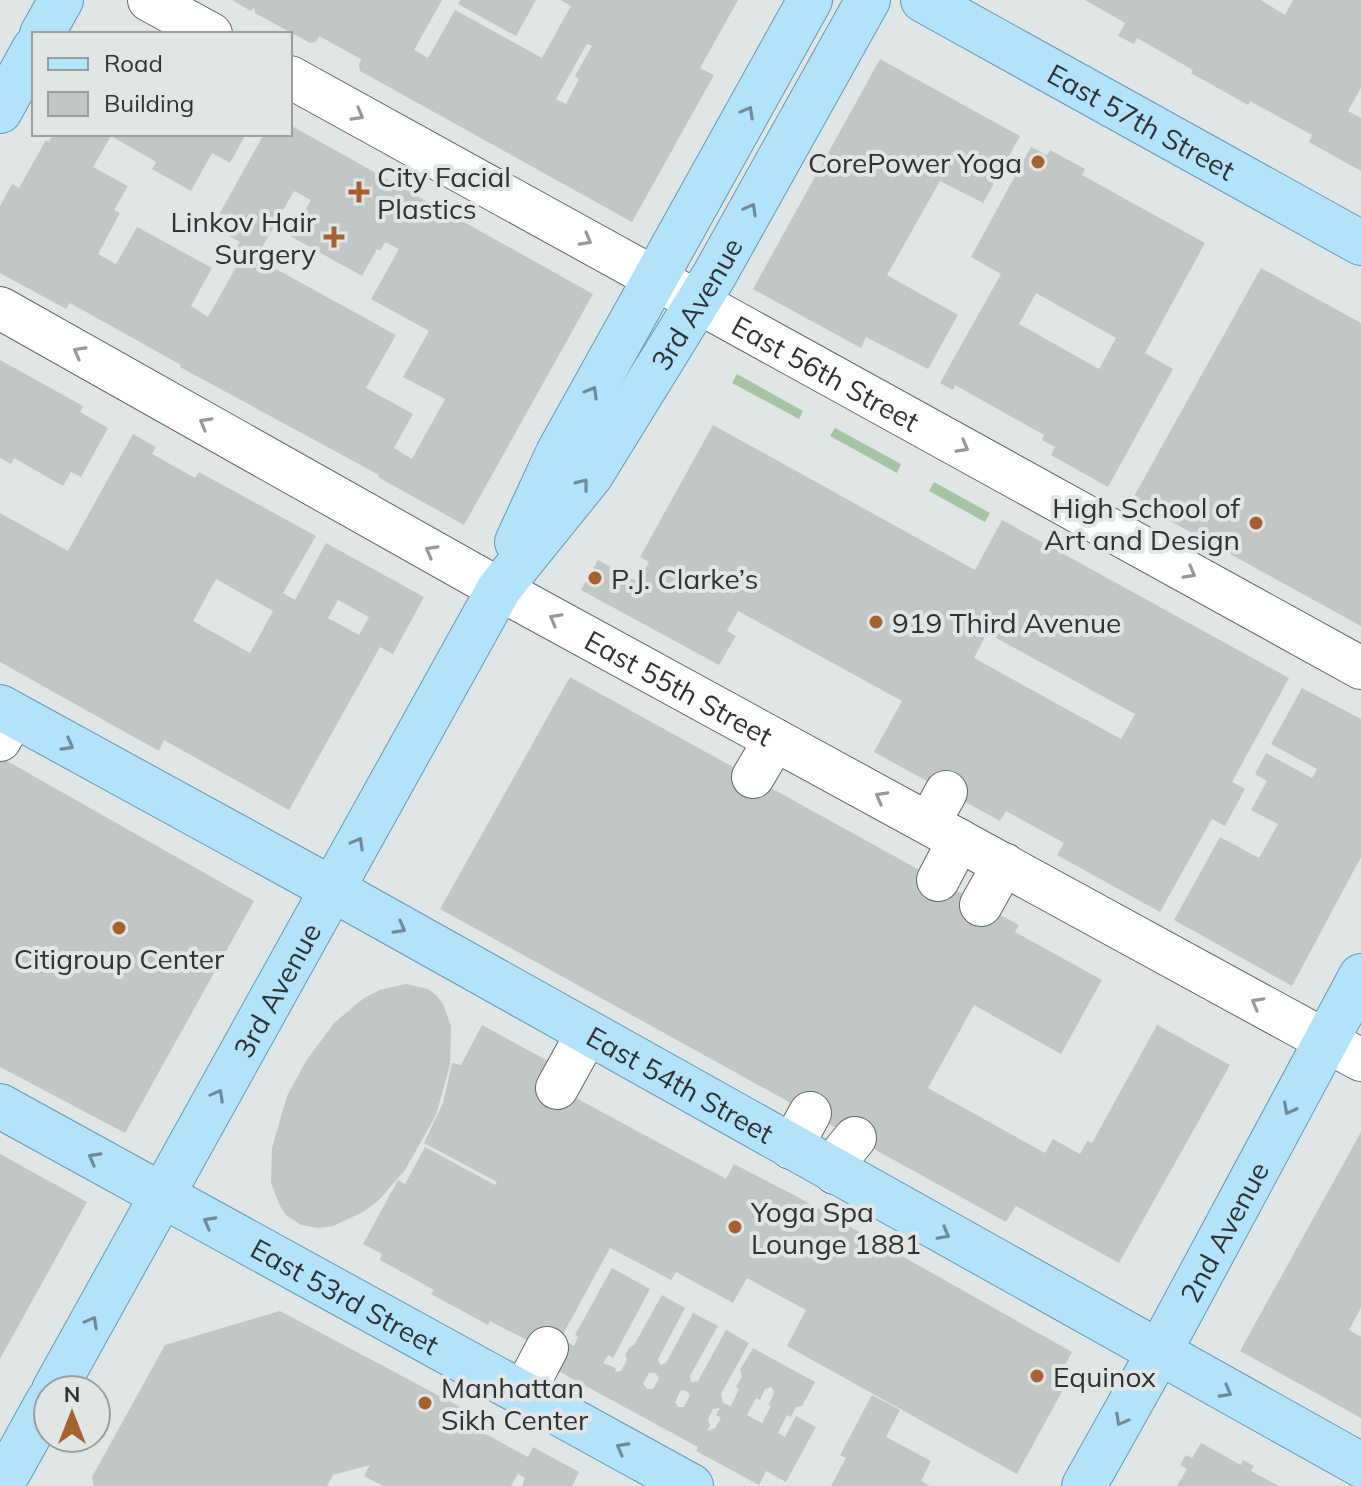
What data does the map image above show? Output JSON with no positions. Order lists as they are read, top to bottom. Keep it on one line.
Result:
{"streets":{"main road":["East 57th Street","3rd Avenue","East 54th Street","2nd Avenue","East 53rd Street"],"street":["East 56th Street","East 55th Street"]},"crossings":[["3rd Avenue","East 56th Street"],["3rd Avenue","East 55th Street"],["3rd Avenue","East 54th Street"],["3rd Avenue","East 53rd Street"],["East 55th Street","2nd Avenue"],["East 54th Street","2nd Avenue"]],"one_way":["3rd Avenue","East 56th Street","East 55th Street","East 54th Street","2nd Avenue","East 53rd Street"],"places":{"other":["CorePower Yoga","High School of Art and Design","P.J. Clarke’s","919 Third Avenue","Citigroup Center","Yoga Spa Lounge 1881","Equinox","Manhattan Sikh Center"],"health":["City Facial Plastics","Linkov Hair Surgery"]},"legend":["Road","Building"],"north":"top"}
